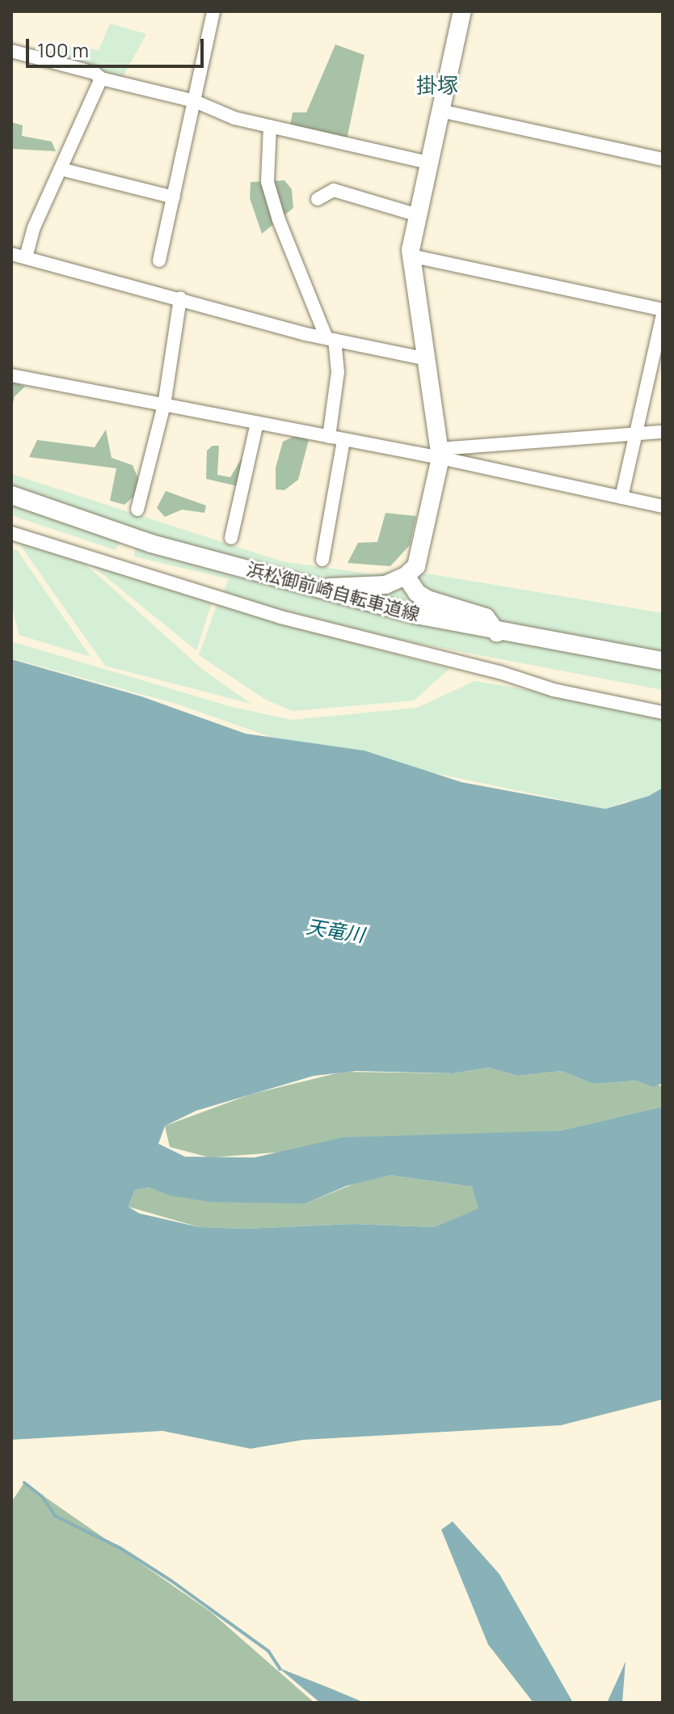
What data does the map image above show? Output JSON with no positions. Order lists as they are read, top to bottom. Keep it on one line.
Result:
{"streets":{"street":["浜松御前崎自転車道線"]},"districts":["掛塚"],"water":["天竜川"],"scale_bar":"100 m"}
